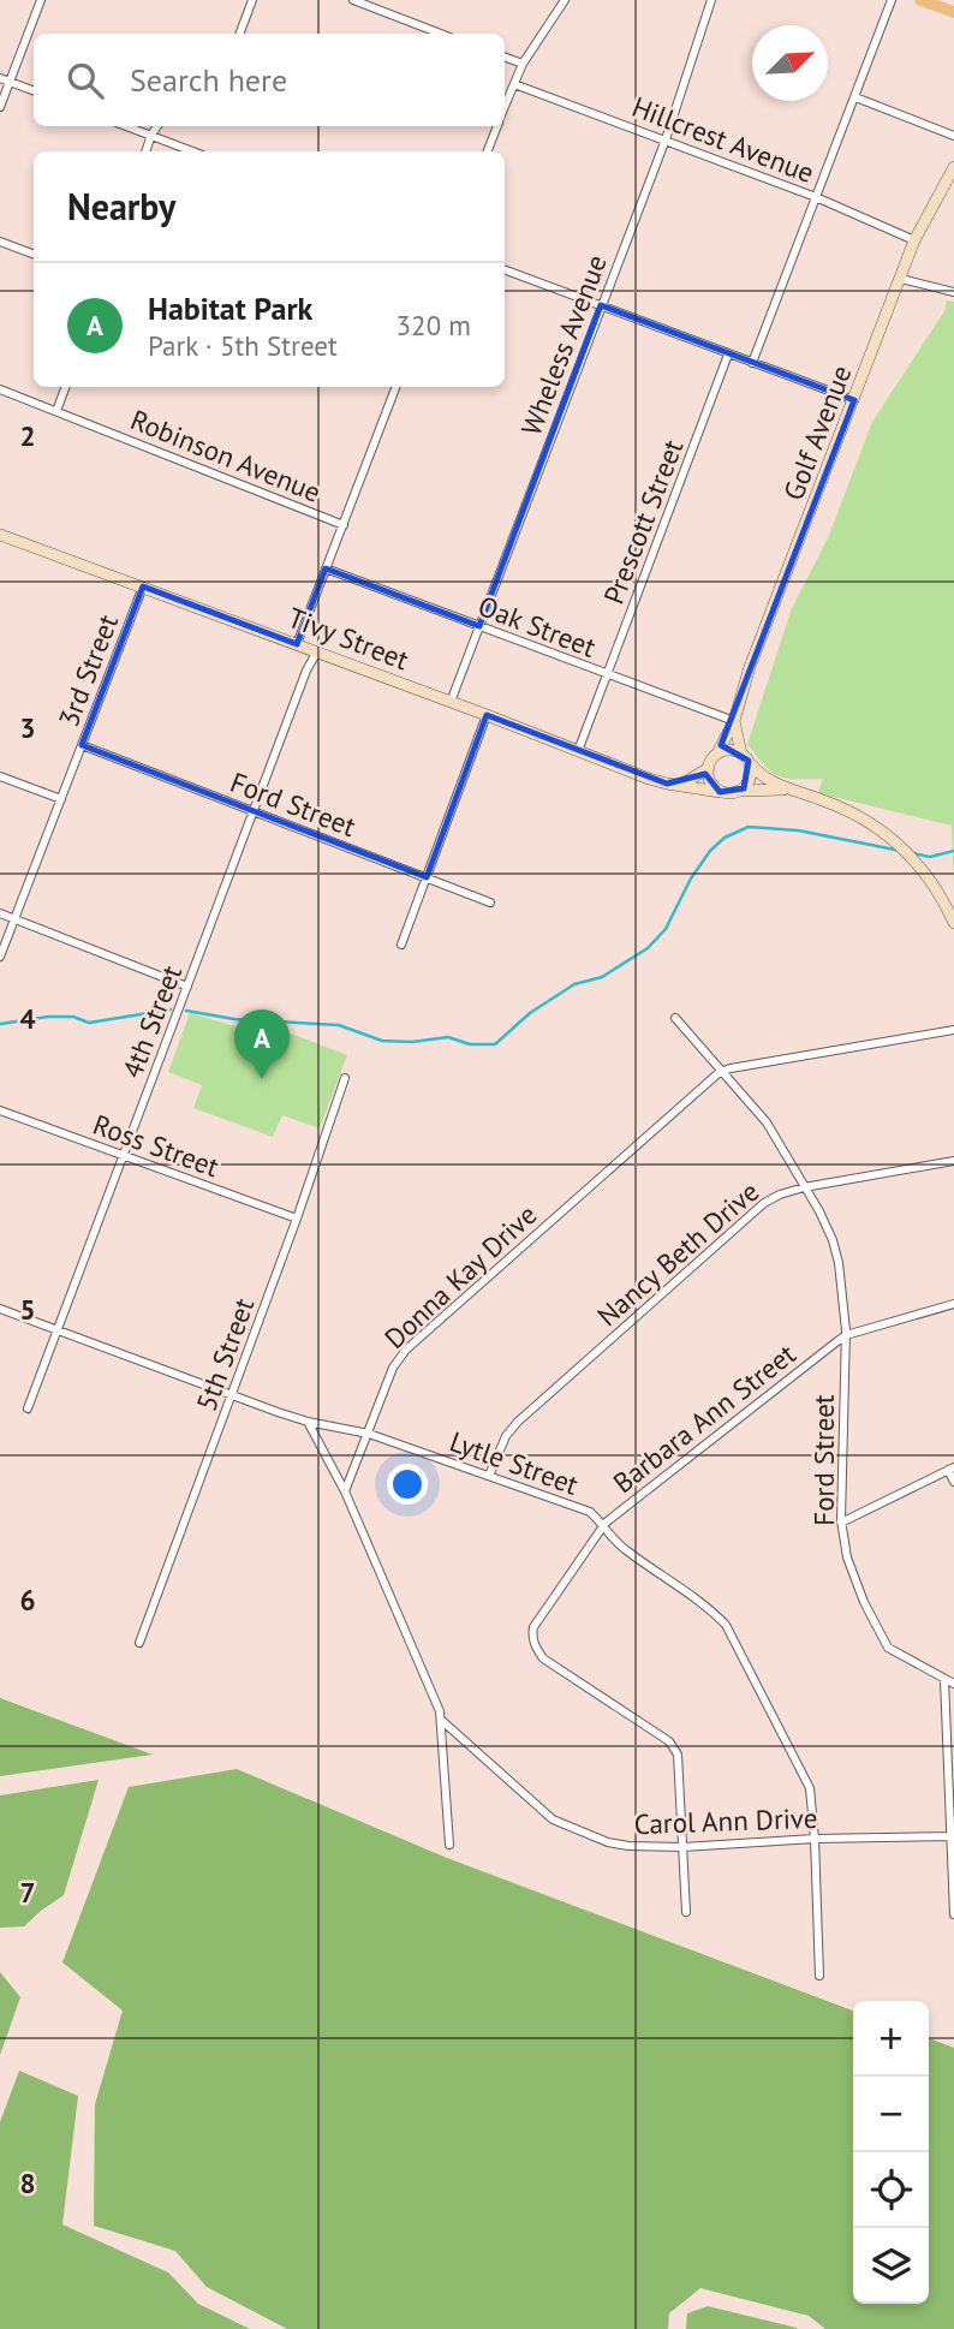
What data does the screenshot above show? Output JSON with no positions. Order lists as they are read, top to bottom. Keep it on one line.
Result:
{"streets":{"main road":["Golf Avenue","Tivy Street"],"street":["Hillcrest Avenue","Wheless Avenue","Robinson Avenue","Prescott Street","Oak Street","3rd Street","Ford Street","4th Street","Ross Street","Nancy Beth Drive","Donna Kay Drive","5th Street","Barbara Ann Street","Lytle Street","Carol Ann Drive"]},"crossings":[["Hillcrest Avenue","Wheless Avenue"],["Hillcrest Avenue","Golf Avenue"],["Wheless Avenue","Oak Street"],["Wheless Avenue","Tivy Street"],["Golf Avenue","Oak Street"],["Golf Avenue","Tivy Street"],["Prescott Street","Oak Street"],["Prescott Street","Tivy Street"],["Tivy Street","3rd Street"],["Tivy Street","4th Street"],["3rd Street","Ford Street"],["Ford Street","4th Street"],["Ford Street","Nancy Beth Drive"],["Ford Street","Donna Kay Drive"],["Ford Street","Barbara Ann Street"],["4th Street","Ross Street"],["4th Street","Lytle Street"],["Ross Street","5th Street"],["Nancy Beth Drive","Lytle Street"],["Donna Kay Drive","Lytle Street"],["5th Street","Lytle Street"],["Barbara Ann Street","Lytle Street"],["Barbara Ann Street","Carol Ann Drive"],["Lytle Street","Carol Ann Drive"]],"north":"top right","page":{"search":"Search here","heading":"Nearby","list":[{"mark":"A","name":"Habitat Park","note":"Park · 5th Street","value":"320 m"}],"pins":"A","map_buttons":["+","−"]},"grid":{"rows":["2","3","4","5","6","7","8"]}}
